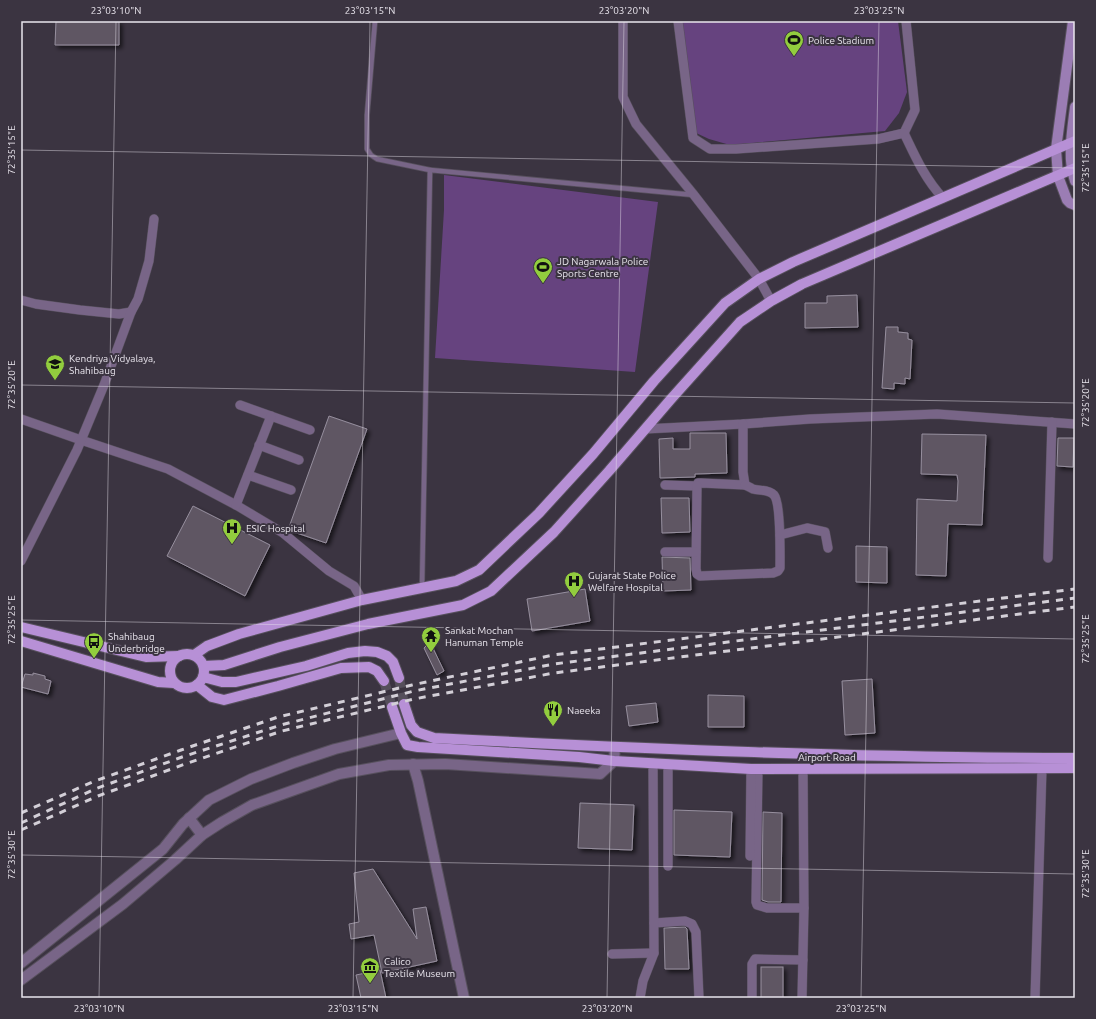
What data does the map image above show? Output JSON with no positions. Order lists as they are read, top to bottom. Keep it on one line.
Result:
{"streets":{"main road":["Airport Road"]},"places":{"sports":["Police Stadium","JD Nagarwala Police Sports Centre"],"school or university":["Kendriya Vidyalaya, Shahibaug"],"hospital":["ESIC Hospital","Gujarat State Police Welfare Hospital"],"temple":["Sankat Mochan Hanuman Temple"],"bus stop":["Shahibaug Underbridge"],"restaurant":["Naeeka"],"museum":["Calico Textile Museum"]},"coordinates":["23°03'10\"N","23°03'15\"N","23°03'20\"N","23°03'25\"N","72°35'15\"E","72°35'20\"E","72°35'25\"E","72°35'30\"E"]}
